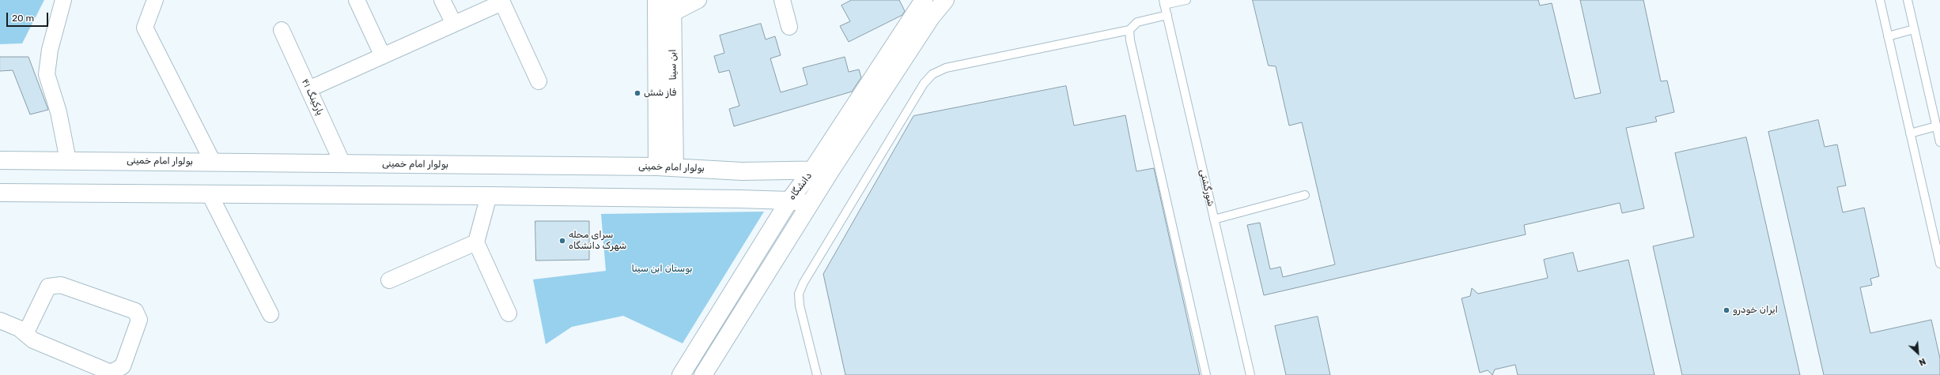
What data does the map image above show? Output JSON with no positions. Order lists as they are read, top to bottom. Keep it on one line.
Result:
{"streets":{"street":["ابن سینا","پارکینگ ۴۱","بولوار امام خمینی","دانشگاه"],"lane":["شورگشتی"]},"crossings":[["ابن سینا","بولوار امام خمینی"],["پارکینگ ۴۱","بولوار امام خمینی"],["بولوار امام خمینی","دانشگاه"]],"parks":["بوستان ابن سینا"],"places":["فاز شش","سرای محله شهرک دانشگاه","ایران خودرو"],"scale_bar":"20 m","north":"bottom right"}
